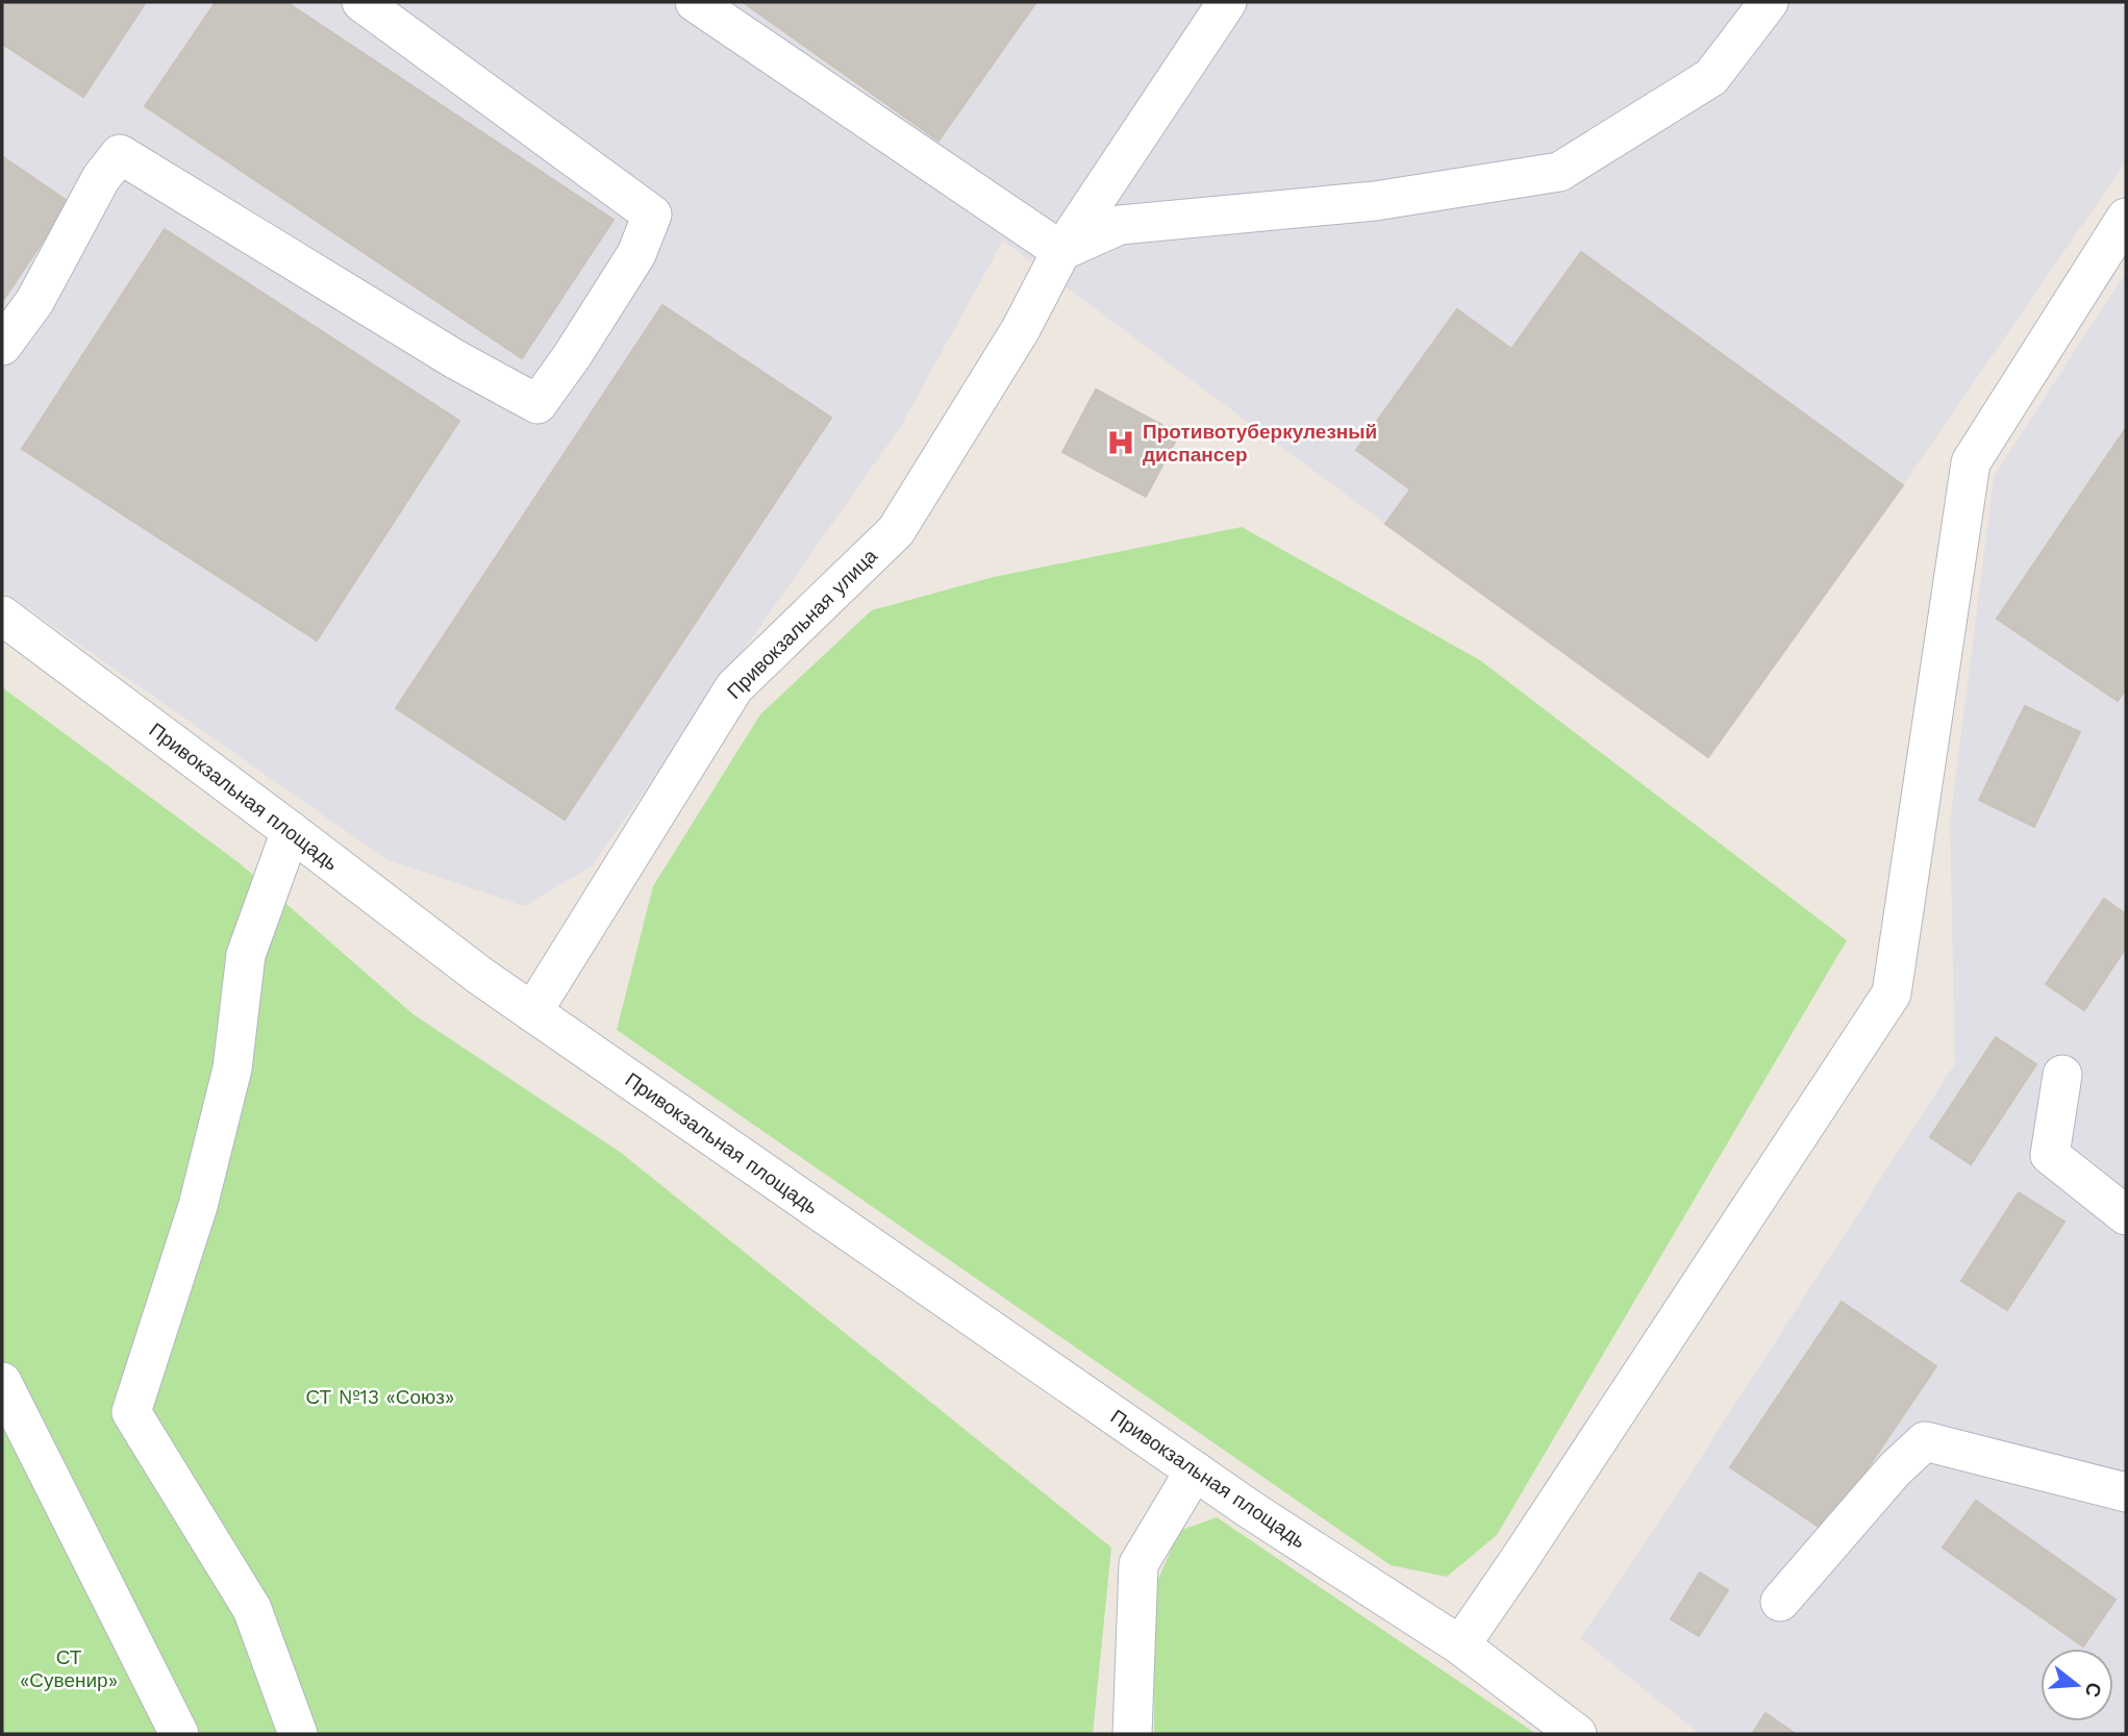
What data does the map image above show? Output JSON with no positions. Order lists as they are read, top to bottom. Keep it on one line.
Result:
{"streets":{"street":["Привокзальная улица","Привокзальная площадь"]},"crossings":[["Привокзальная улица","Привокзальная площадь"]],"parks":["СТ №13 «Союз»","СТ «Сувенир»"],"places":{"hospital":["Противотуберкулезный диспансер"]},"north":"right"}
